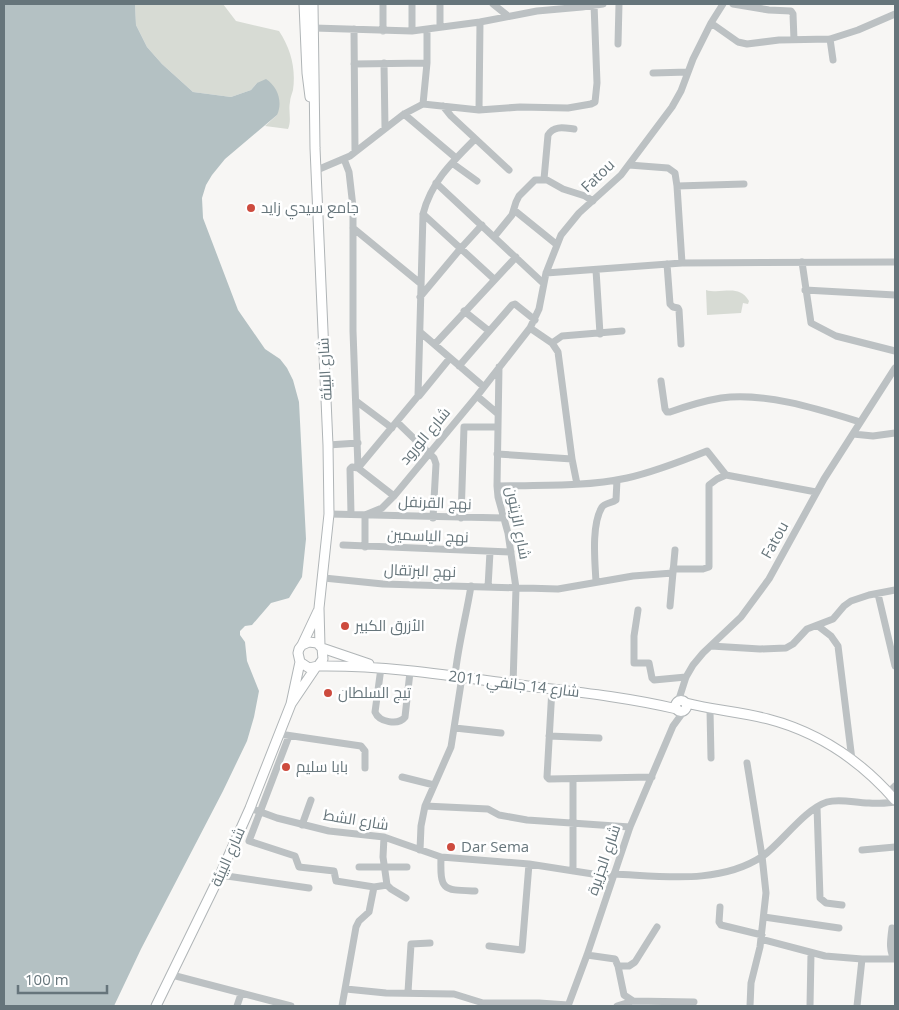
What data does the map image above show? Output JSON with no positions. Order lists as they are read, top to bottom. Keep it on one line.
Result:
{"streets":{"main road":["شارع البيئة","شارع 14 جانفي 2011"],"street":["Fatou","شارع الورود","نهج القرنفل","شارع الزيتون","نهج الياسمين","نهج البرتقال","شارع الشط","شارع الجزيرة"]},"crossings":[["Fatou","شارع الورود"],["Fatou","شارع الزيتون"],["Fatou","شارع 14 جانفي 2011"],["Fatou","شارع الجزيرة"],["شارع البيئة","نهج القرنفل"],["شارع البيئة","نهج البرتقال"],["شارع البيئة","شارع 14 جانفي 2011"],["شارع البيئة","شارع الشط"],["شارع الورود","نهج القرنفل"],["شارع الورود","شارع الزيتون"],["نهج القرنفل","شارع الزيتون"],["شارع الزيتون","نهج الياسمين"],["شارع الزيتون","نهج البرتقال"],["شارع الزيتون","شارع 14 جانفي 2011"],["شارع 14 جانفي 2011","شارع الجزيرة"],["شارع الشط","شارع الجزيرة"]],"places":["جامع سيدي زايد","الأزرق الكبير","تيج السلطان","بابا سليم","Dar Sema"],"scale_bar":"100 m"}
